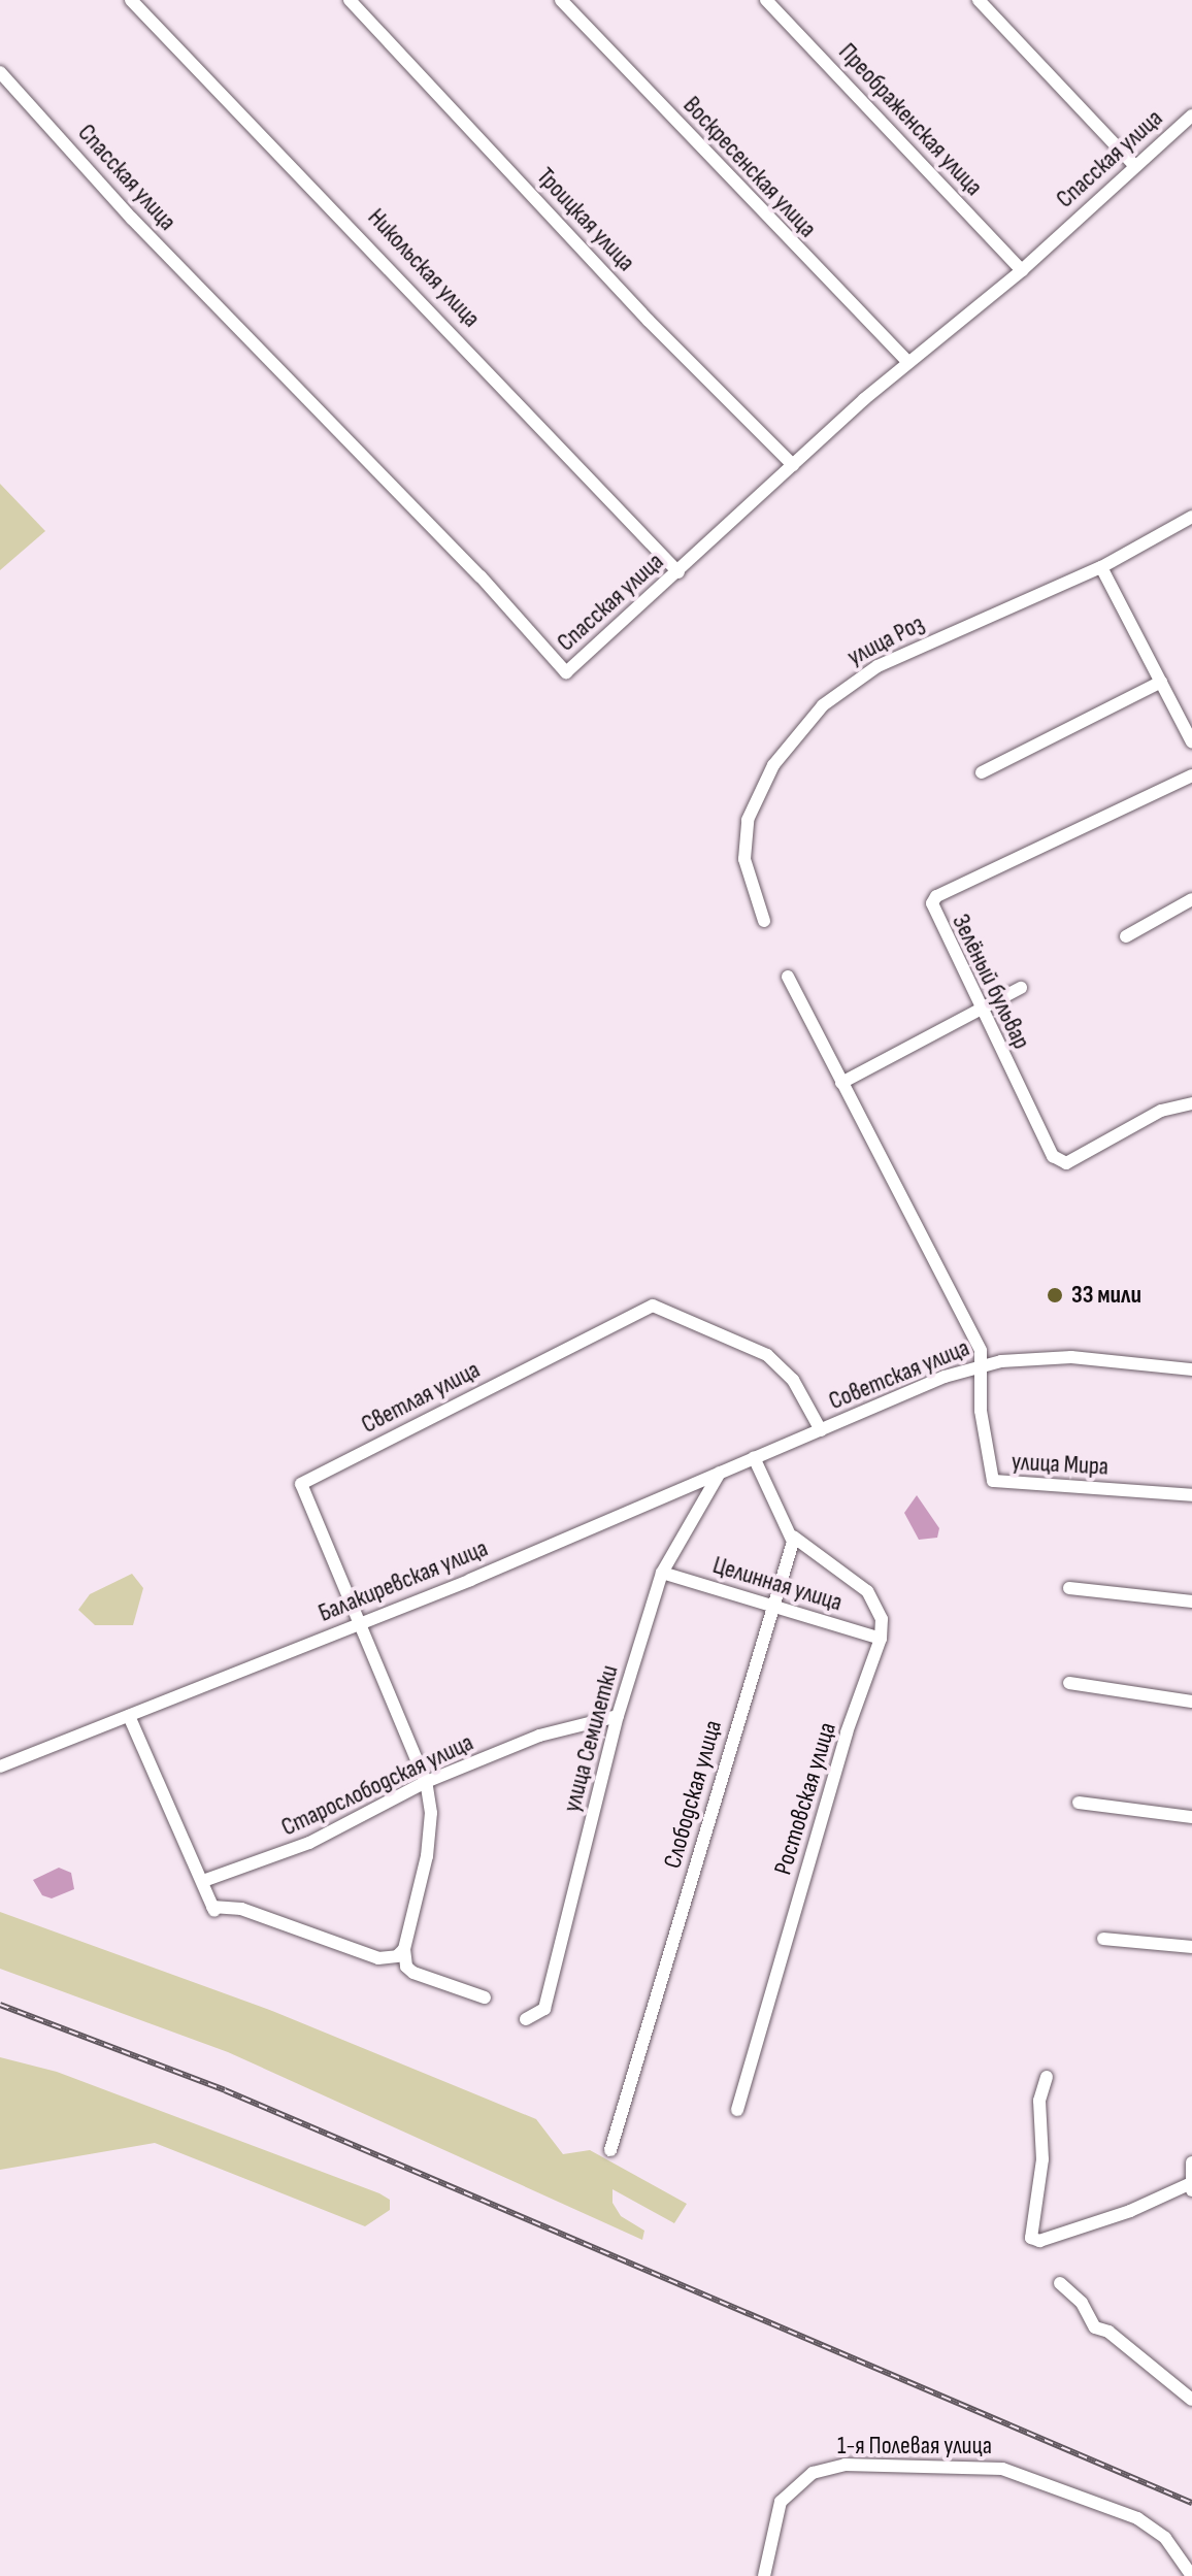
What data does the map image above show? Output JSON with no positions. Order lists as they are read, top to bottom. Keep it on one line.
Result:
{"streets":{"street":["Преображенская улица","Спасская улица","Воскресенская улица","Троицкая улица","Никольская улица","улица Роз","Зелёный бульвар","Советская улица","Светлая улица","улица Мира","Балакиревская улица","Целинная улица","улица Семилетки","Старослободская улица","Слободская улица","Ростовская улица","1-я Полевая улица"]},"crossings":[["Преображенская улица","Спасская улица"],["Спасская улица","Воскресенская улица"],["Спасская улица","Троицкая улица"],["Спасская улица","Никольская улица"],["Советская улица","Светлая улица"],["Советская улица","улица Мира"],["Советская улица","Балакиревская улица"],["Светлая улица","Балакиревская улица"],["Светлая улица","Старослободская улица"],["Балакиревская улица","улица Семилетки"],["Целинная улица","улица Семилетки"],["Целинная улица","Слободская улица"],["Целинная улица","Ростовская улица"],["улица Семилетки","Старослободская улица"],["Слободская улица","Ростовская улица"]],"places":["33 мили"]}
